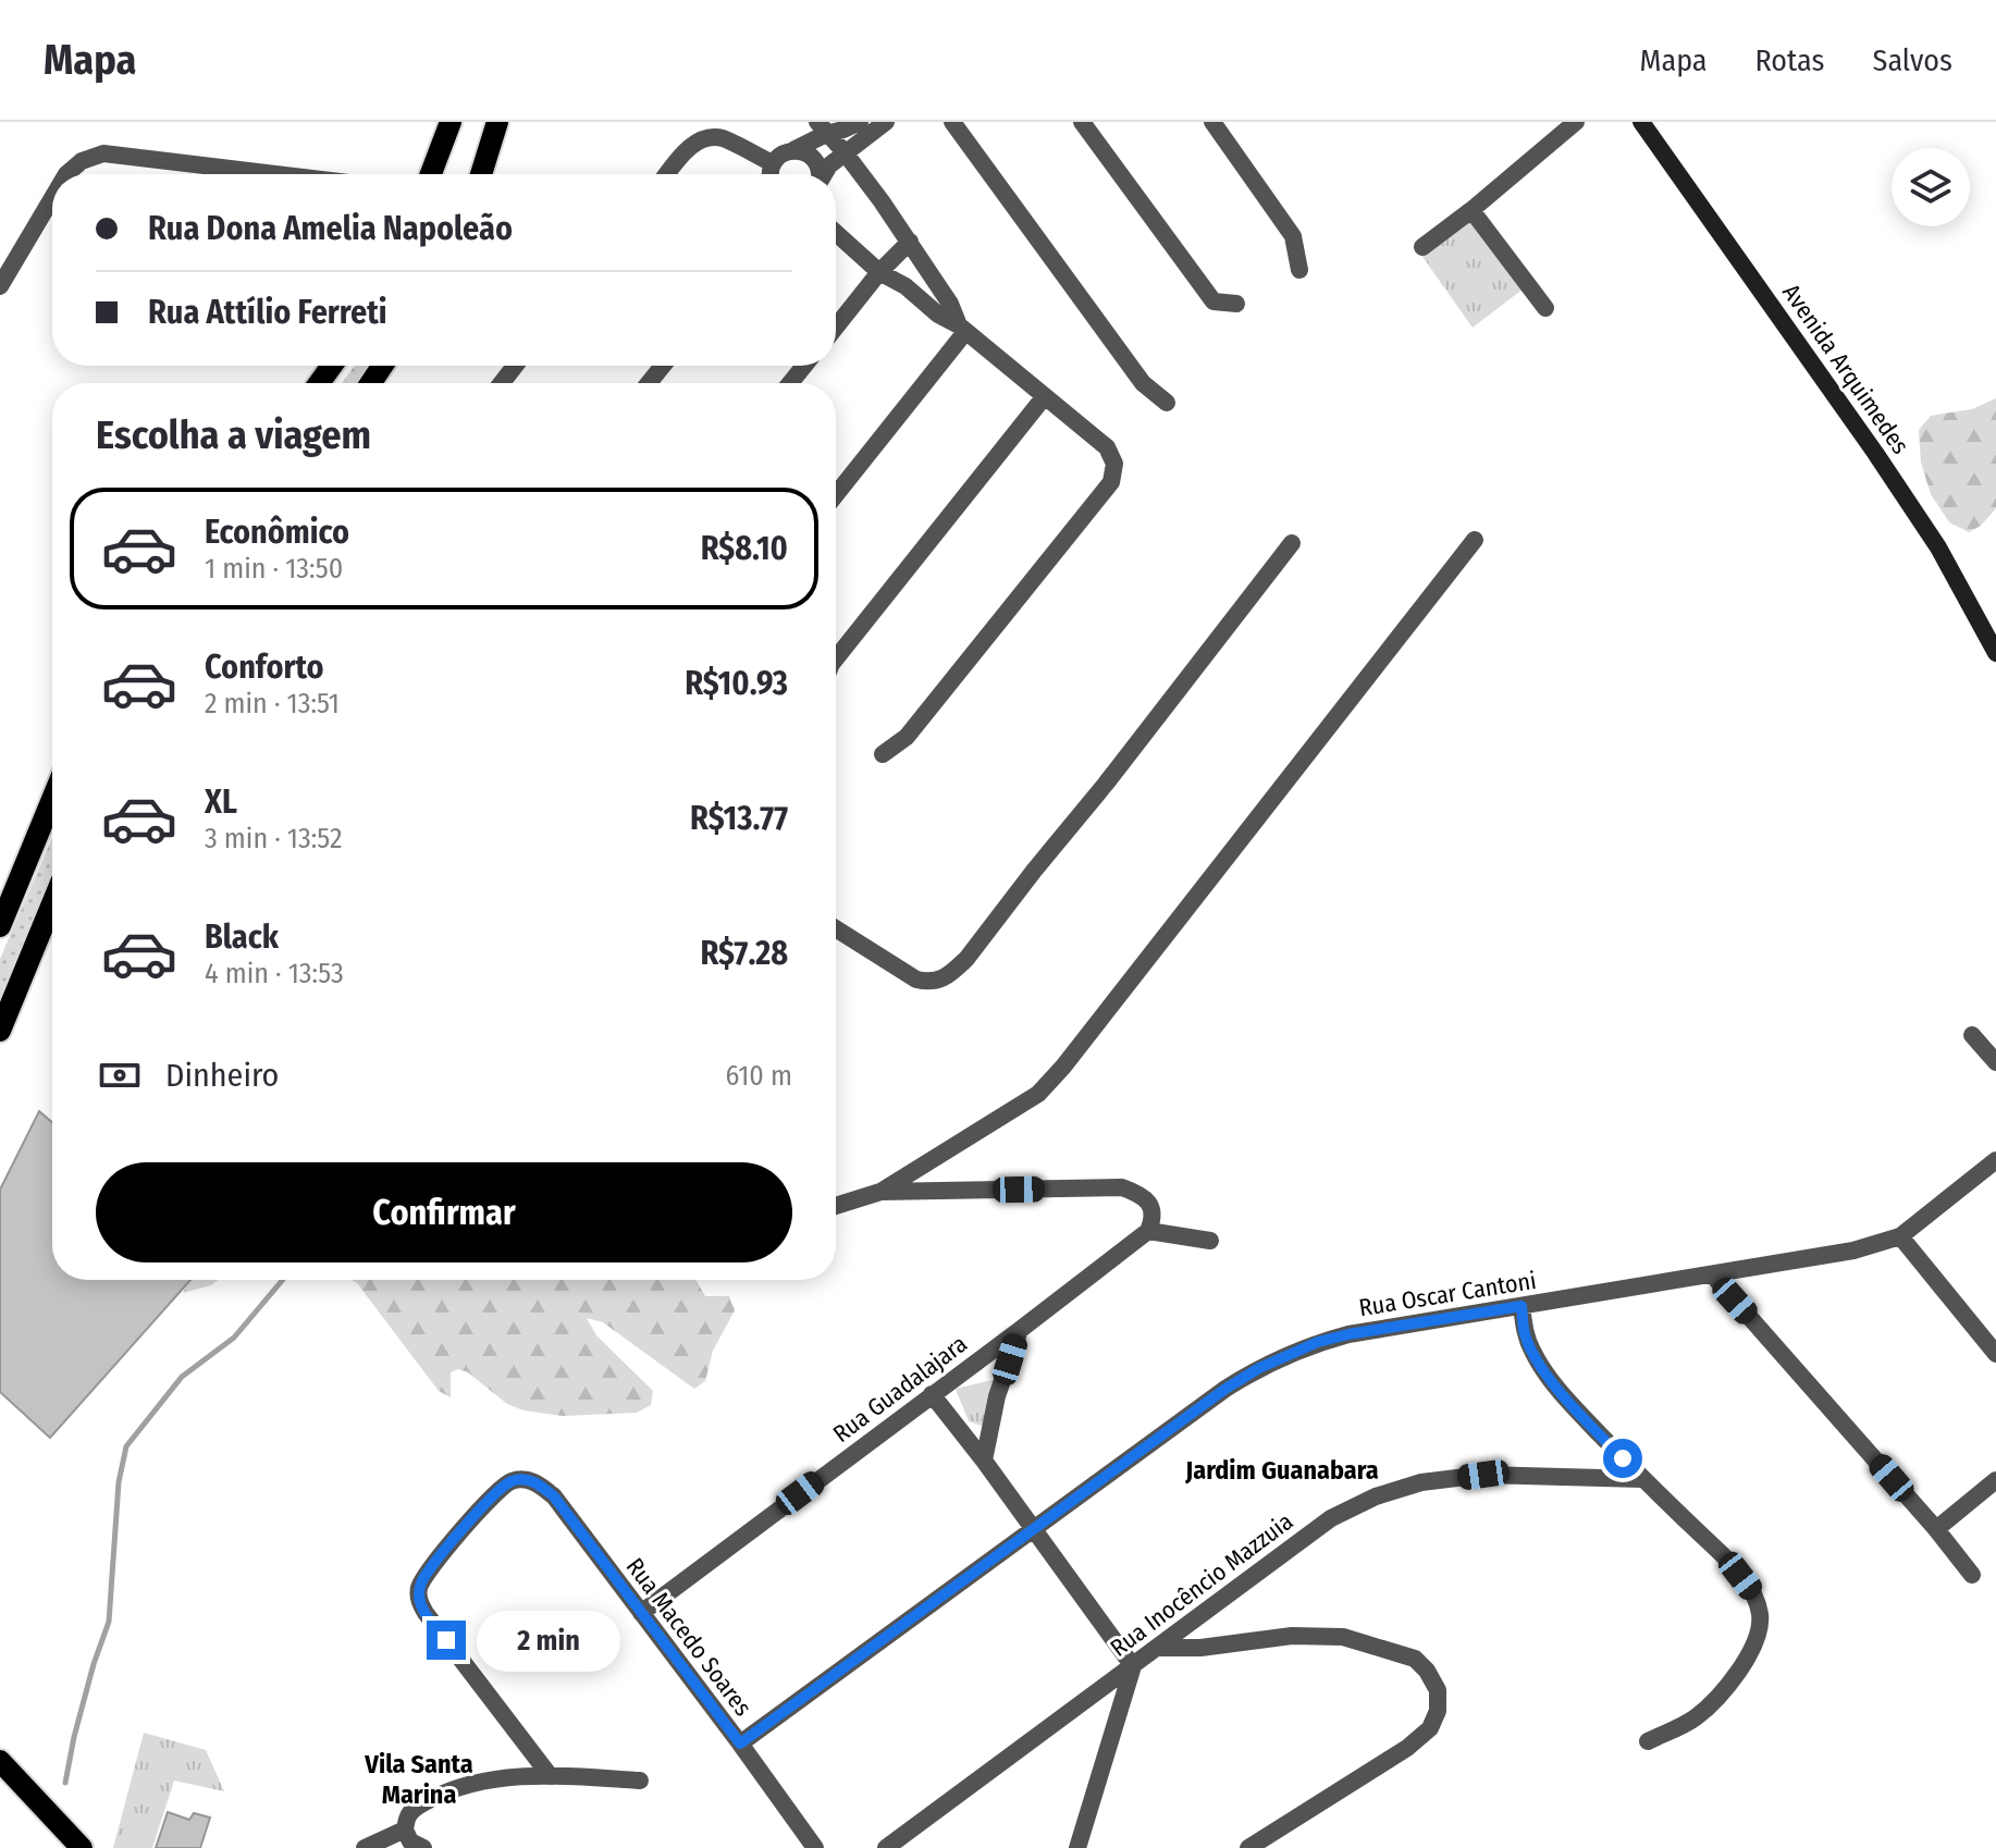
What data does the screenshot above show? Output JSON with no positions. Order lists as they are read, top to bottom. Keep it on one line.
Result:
{"streets":{"main road":["Avenida Arquimedes"],"street":["Rua Oscar Cantoni","Rua Guadalajara","Rua Inocêncio Mazzuia","Rua Macedo Soares"]},"crossings":[["Rua Oscar Cantoni","Rua Macedo Soares"],["Rua Guadalajara","Rua Macedo Soares"]],"districts":["Jardim Guanabara","Vila Santa Marina"],"page":{"header":"Mapa","nav":["Mapa","Rotas","Salvos"],"banner":["Rua Dona Amelia Napoleão","Rua Attílio Ferreti"],"heading":"Escolha a viagem","list":[{"name":"Econômico","note":"1 min · 13:50","value":"R$8.10"},{"name":"Conforto","note":"2 min · 13:51","value":"R$10.93"},{"name":"XL","note":"3 min · 13:52","value":"R$13.77"},{"name":"Black","note":"4 min · 13:53","value":"R$7.28"}],"pay":["Dinheiro","610 m"],"buttons":"Confirmar","bubble":"2 min"}}
